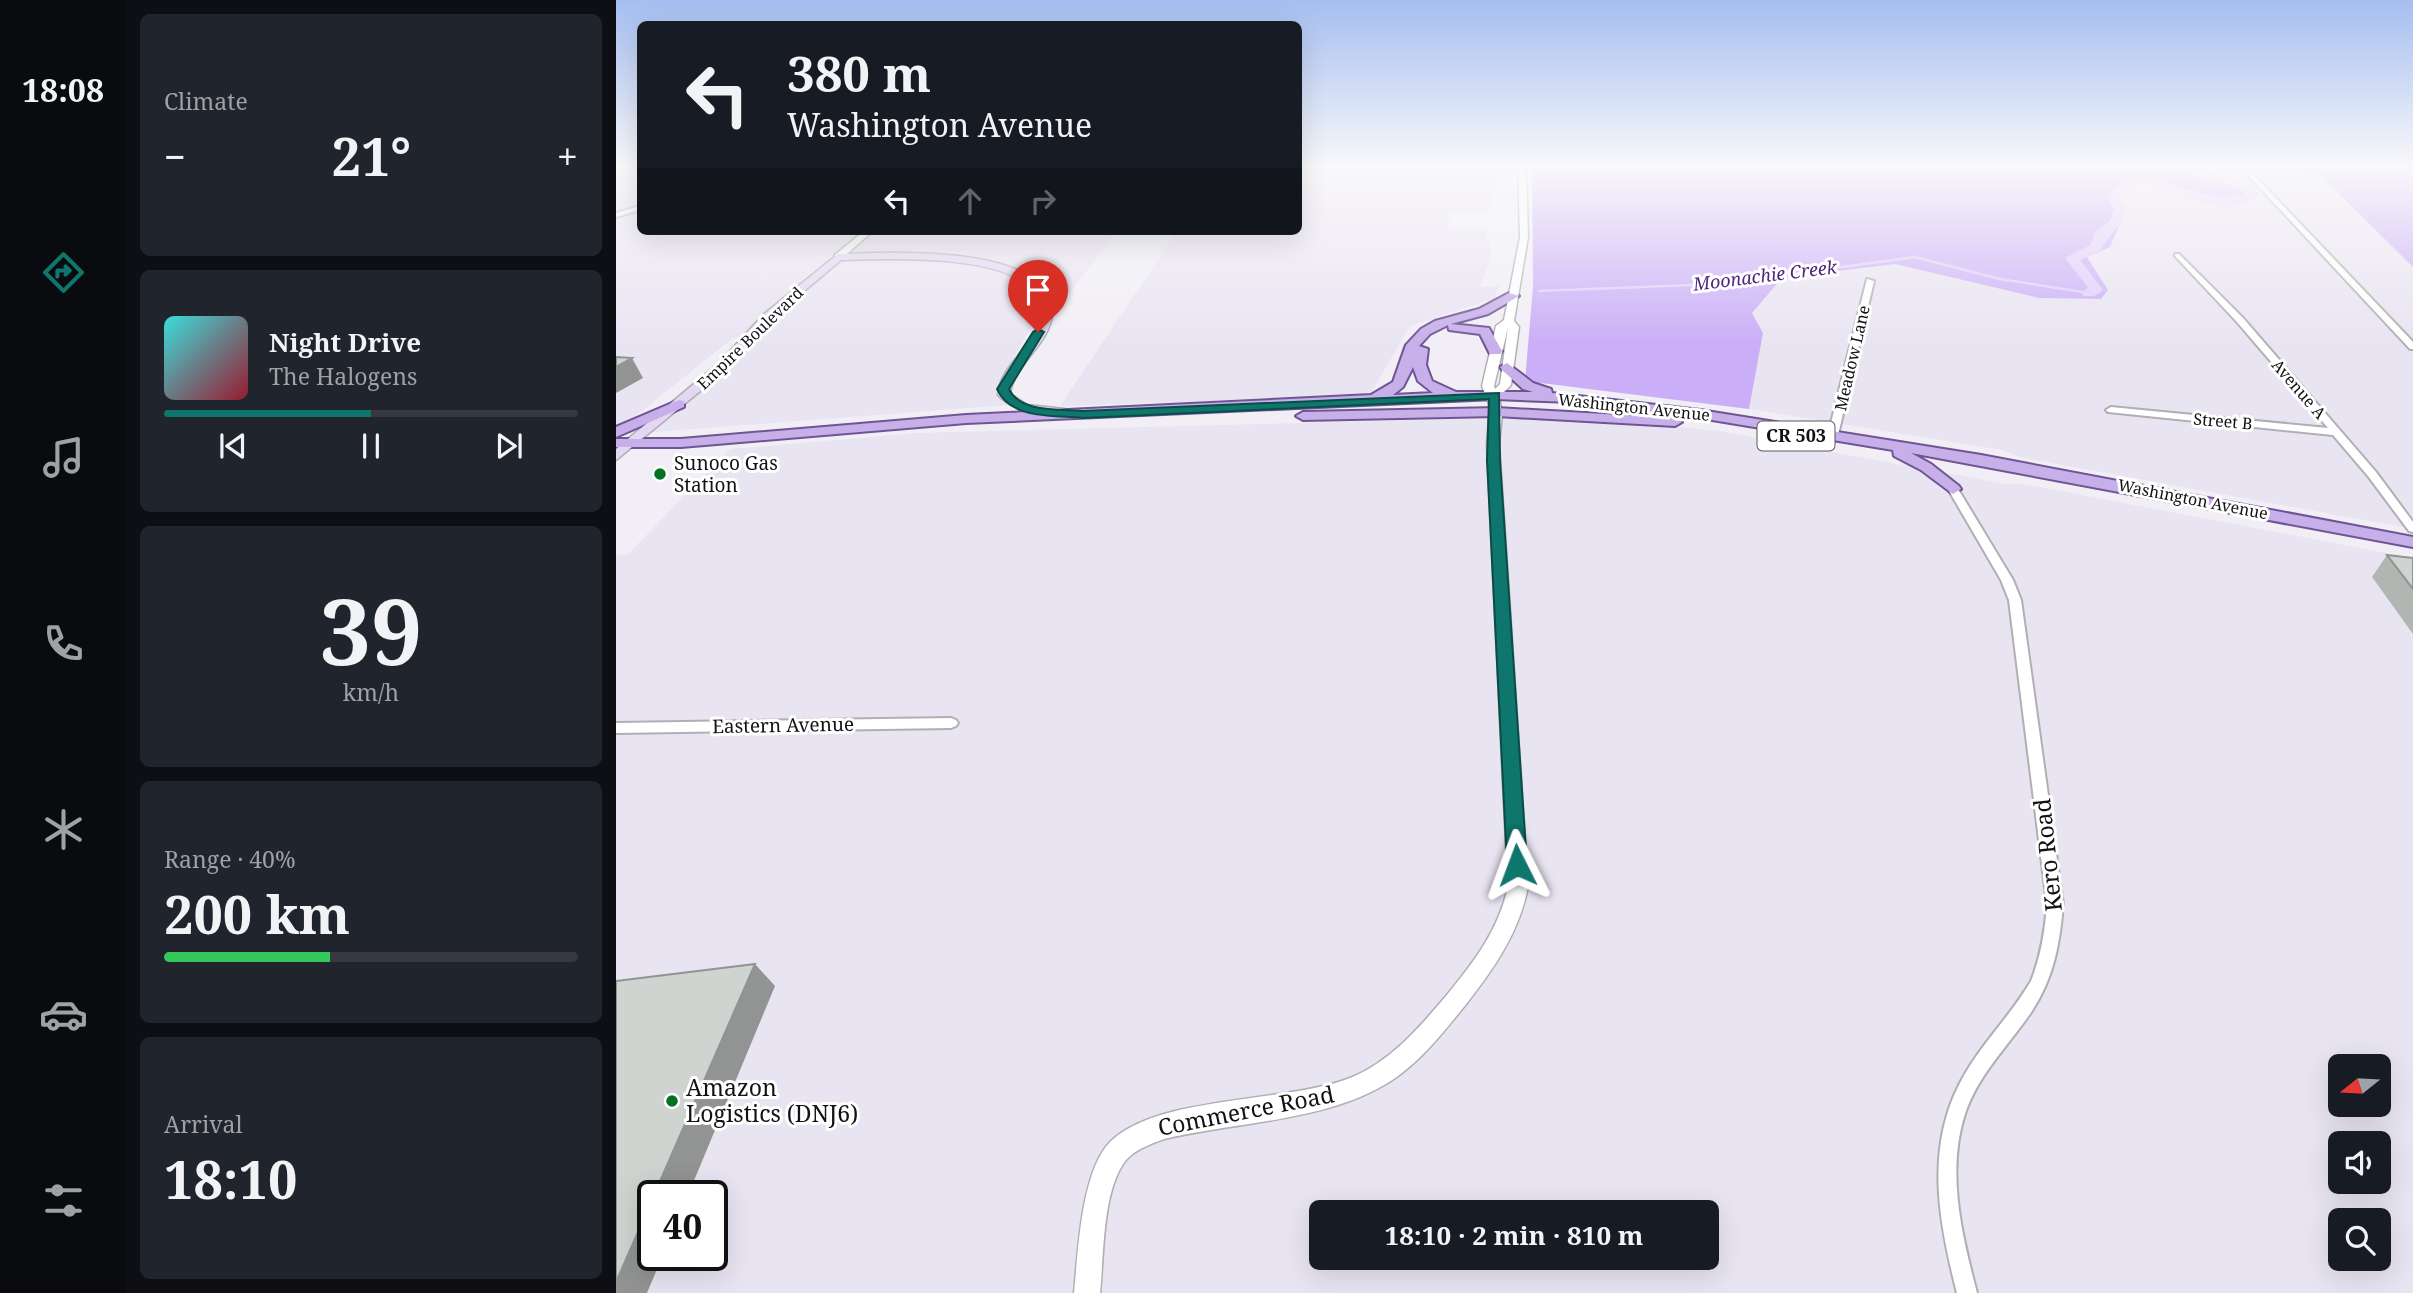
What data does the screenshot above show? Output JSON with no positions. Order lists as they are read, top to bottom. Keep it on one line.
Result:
{"streets":{"main road":["Empire Boulevard","Washington Avenue","CR 503"],"street":["Meadow Lane","Avenue A","Street B","Eastern Avenue","Kero Road","Commerce Road"]},"crossings":[["Empire Boulevard","Washington Avenue"],["Meadow Lane","Washington Avenue"],["Avenue A","Street B"],["Washington Avenue","Commerce Road"]],"water":["Moonachie Creek"],"places":["Sunoco Gas Station","Amazon Logistics (DNJ6)"],"north":"left","page":{"tabs":"18:08","tile":["Climate",["39","km/h"],["Range · 40%","200 km"],["Arrival","18:10"]],"turn":["380 m","Washington Avenue"],"heat":["−","21°","+"],"song":["Night Drive","The Halogens"],"limit":"40","trip":"18:10 · 2 min · 810 m"}}
